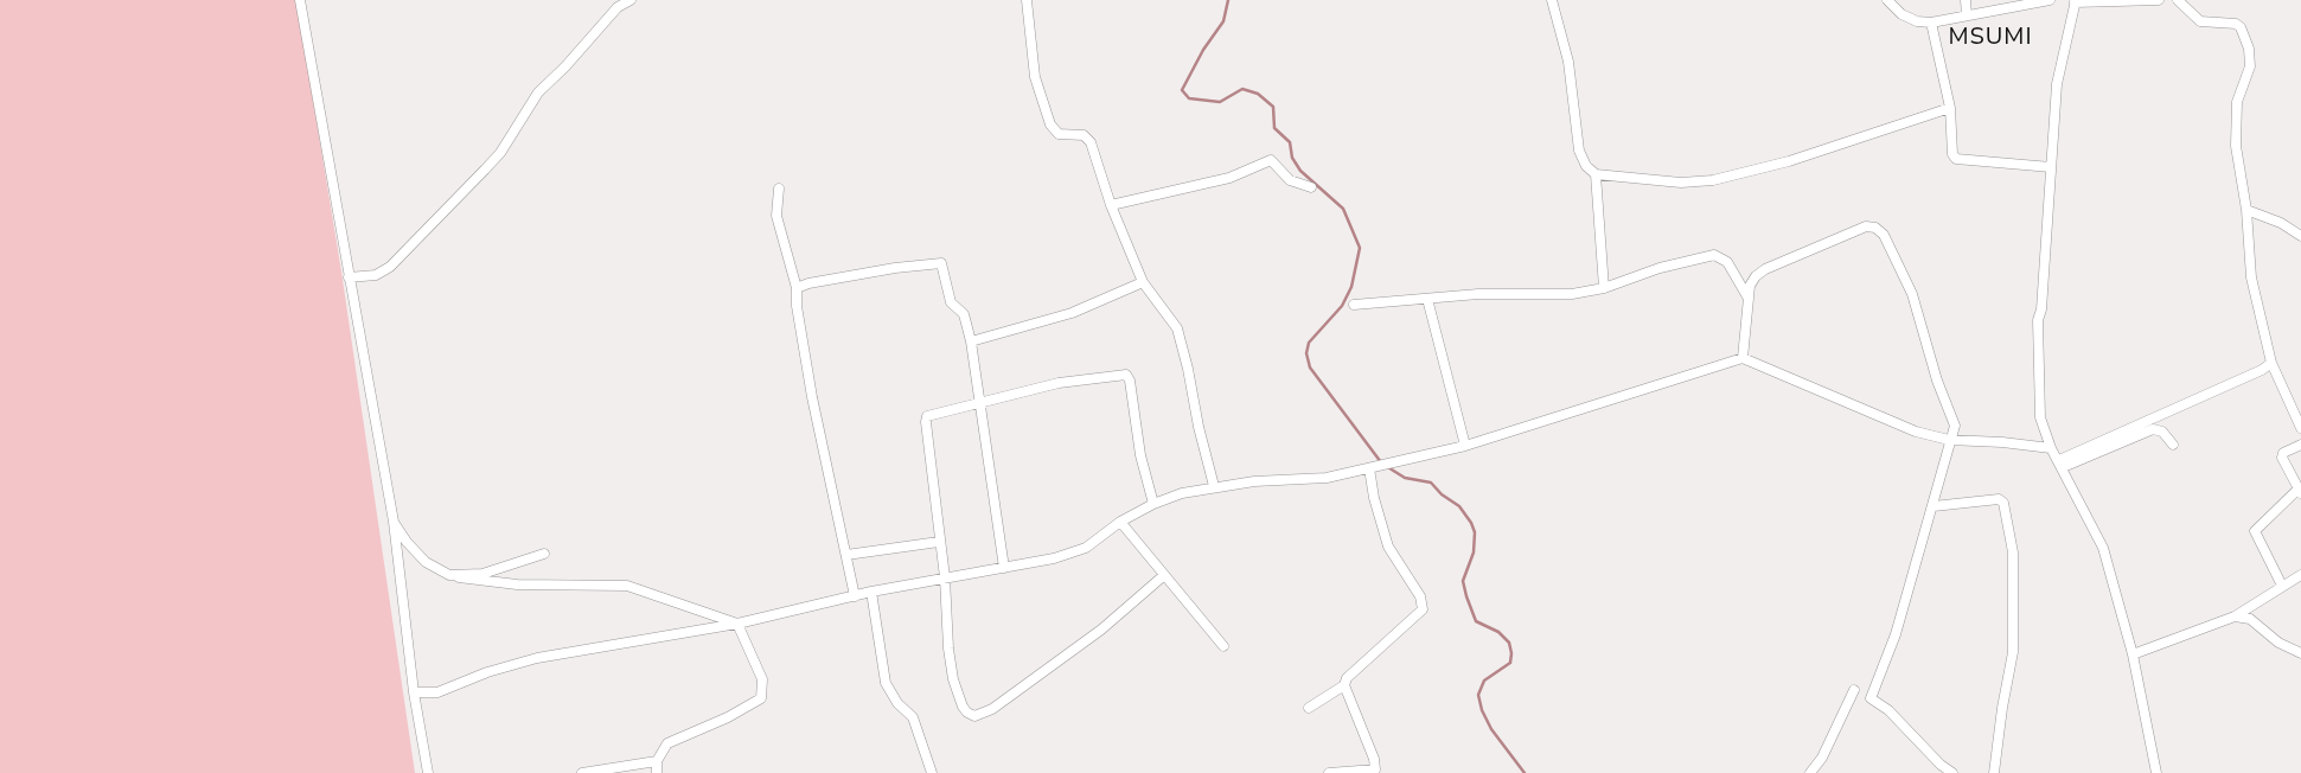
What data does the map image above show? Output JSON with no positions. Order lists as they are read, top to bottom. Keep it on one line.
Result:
{"districts":["MSUMI"]}
